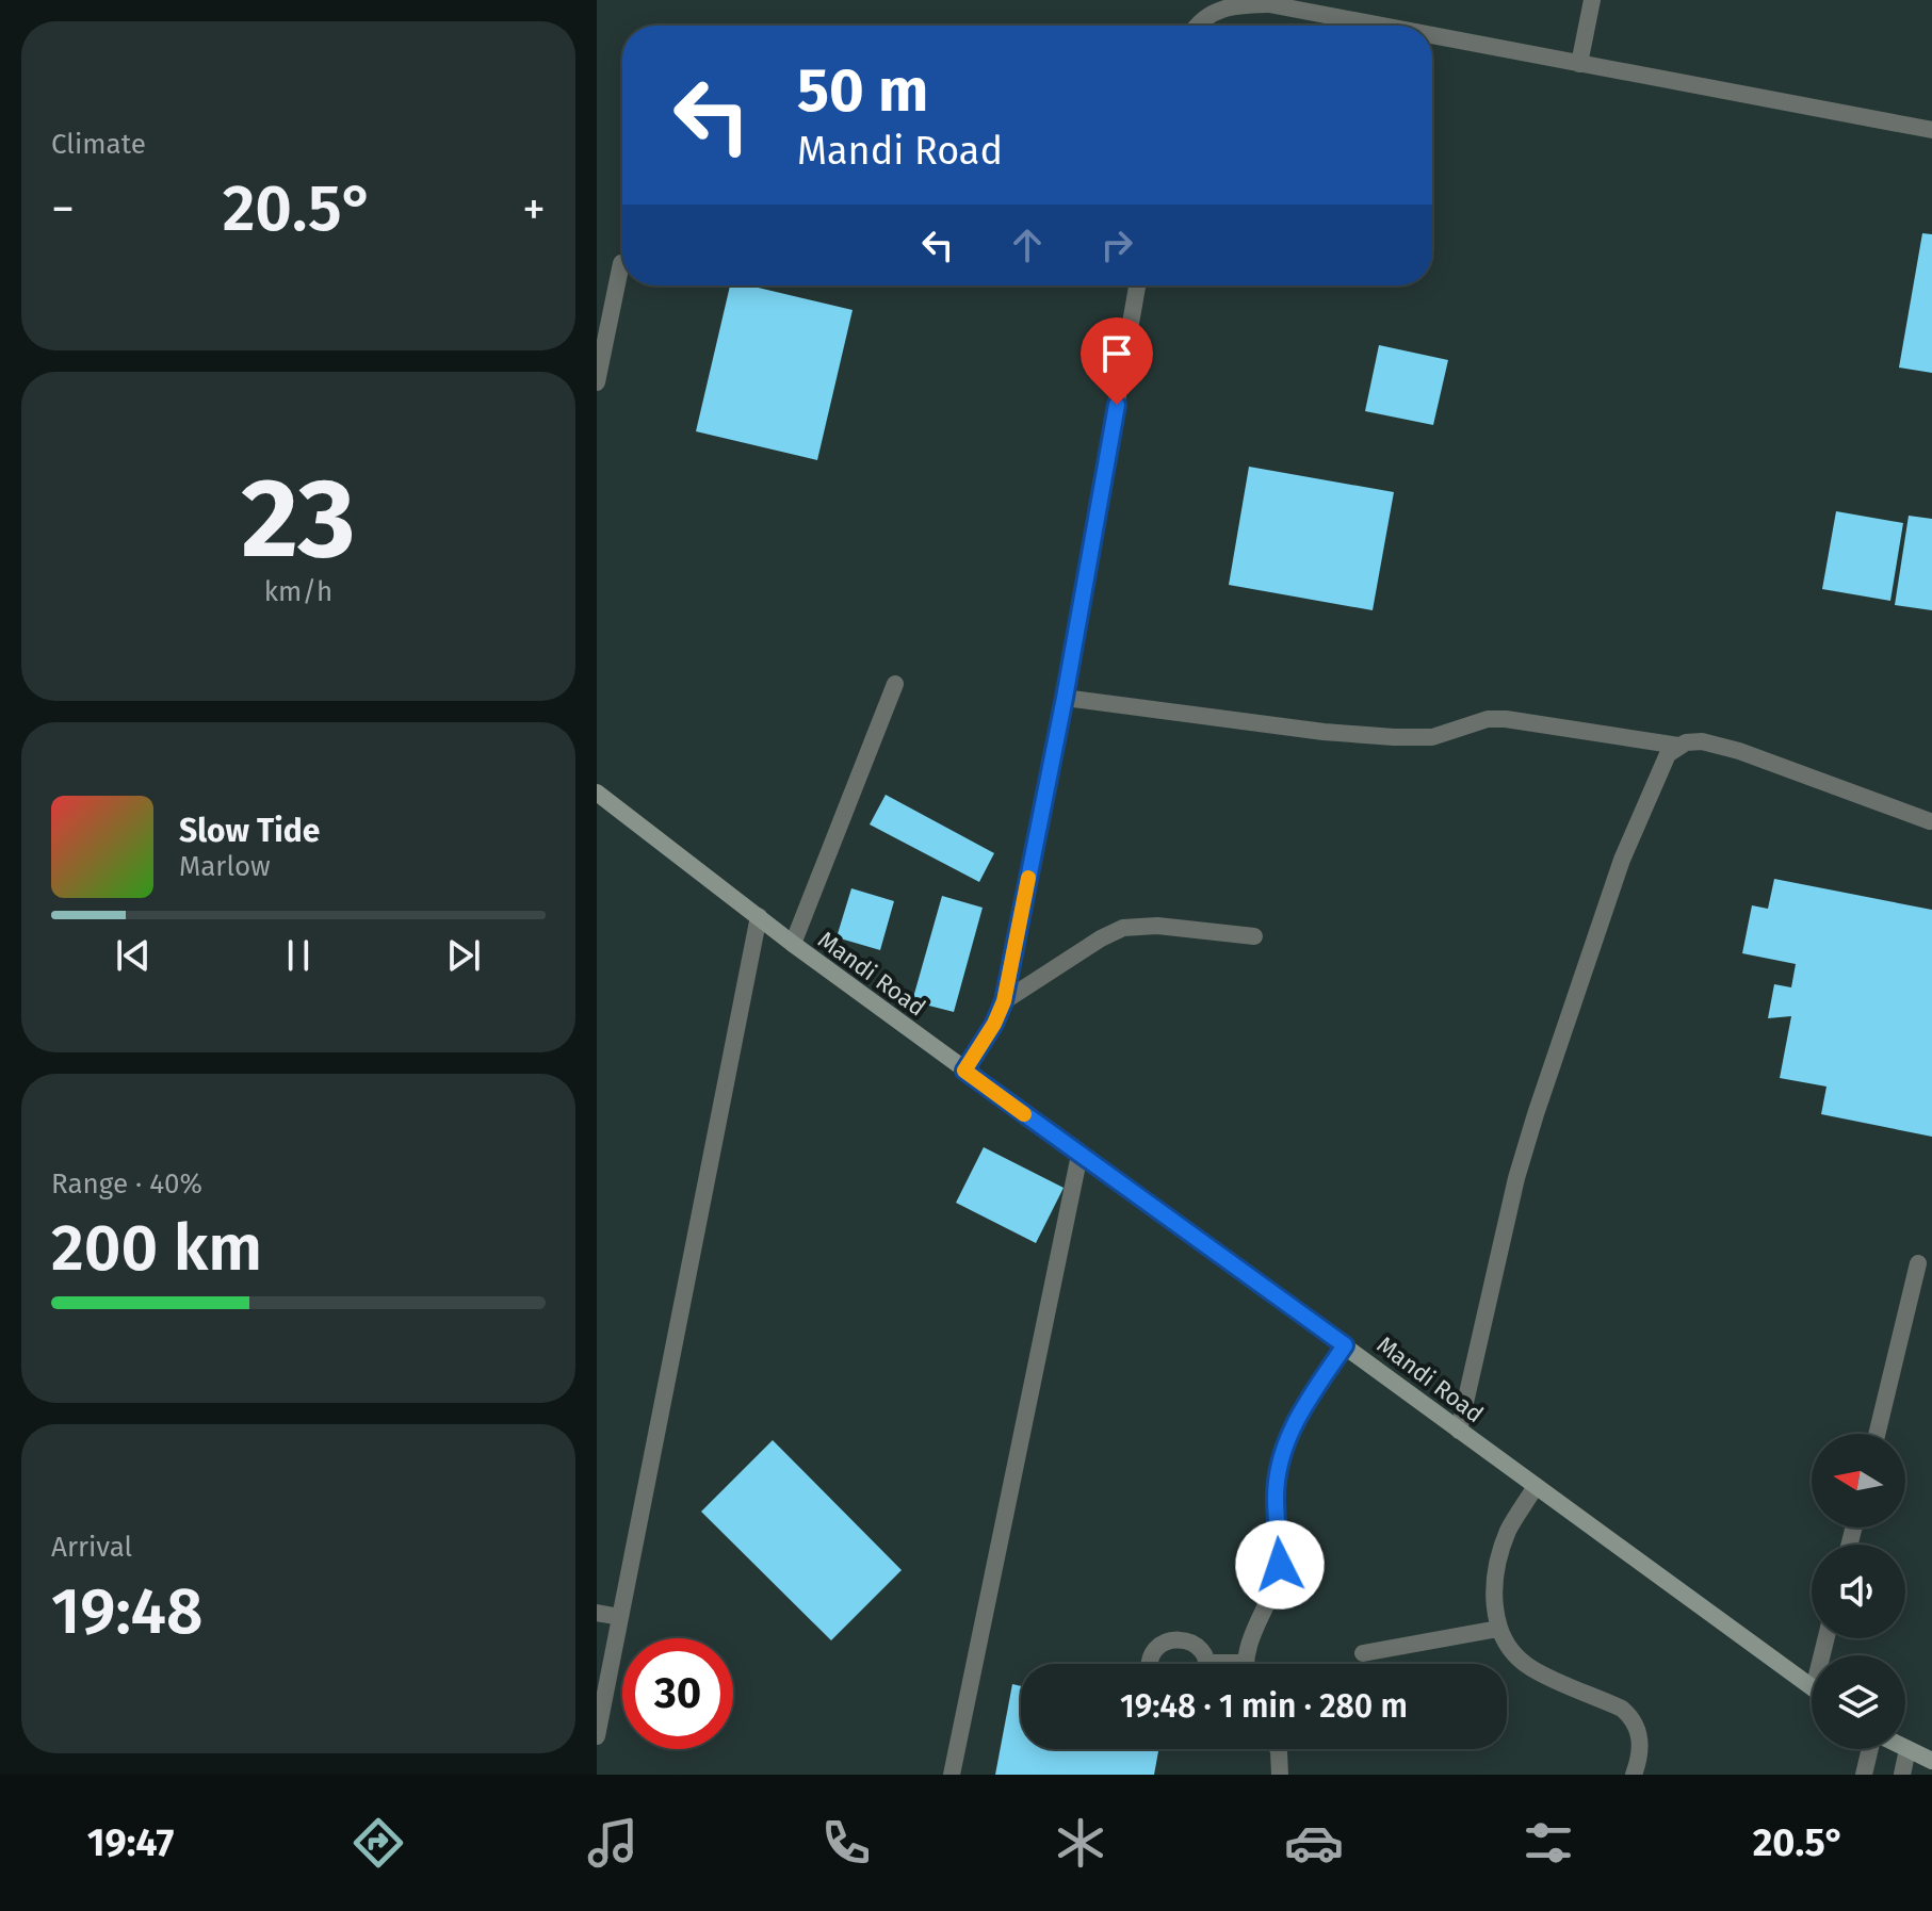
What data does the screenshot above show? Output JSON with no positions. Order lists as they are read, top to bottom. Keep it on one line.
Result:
{"streets":{"street":["Mandi Road"]},"north":"left","page":{"tile":["Climate",["23","km/h"],["Range · 40%","200 km"],["Arrival","19:48"]],"turn":["50 m","Mandi Road"],"heat":["−","20.5°","+"],"song":["Slow Tide","Marlow"],"limit":"30","trip":"19:48 · 1 min · 280 m","tabs":["19:47","20.5°"]}}
